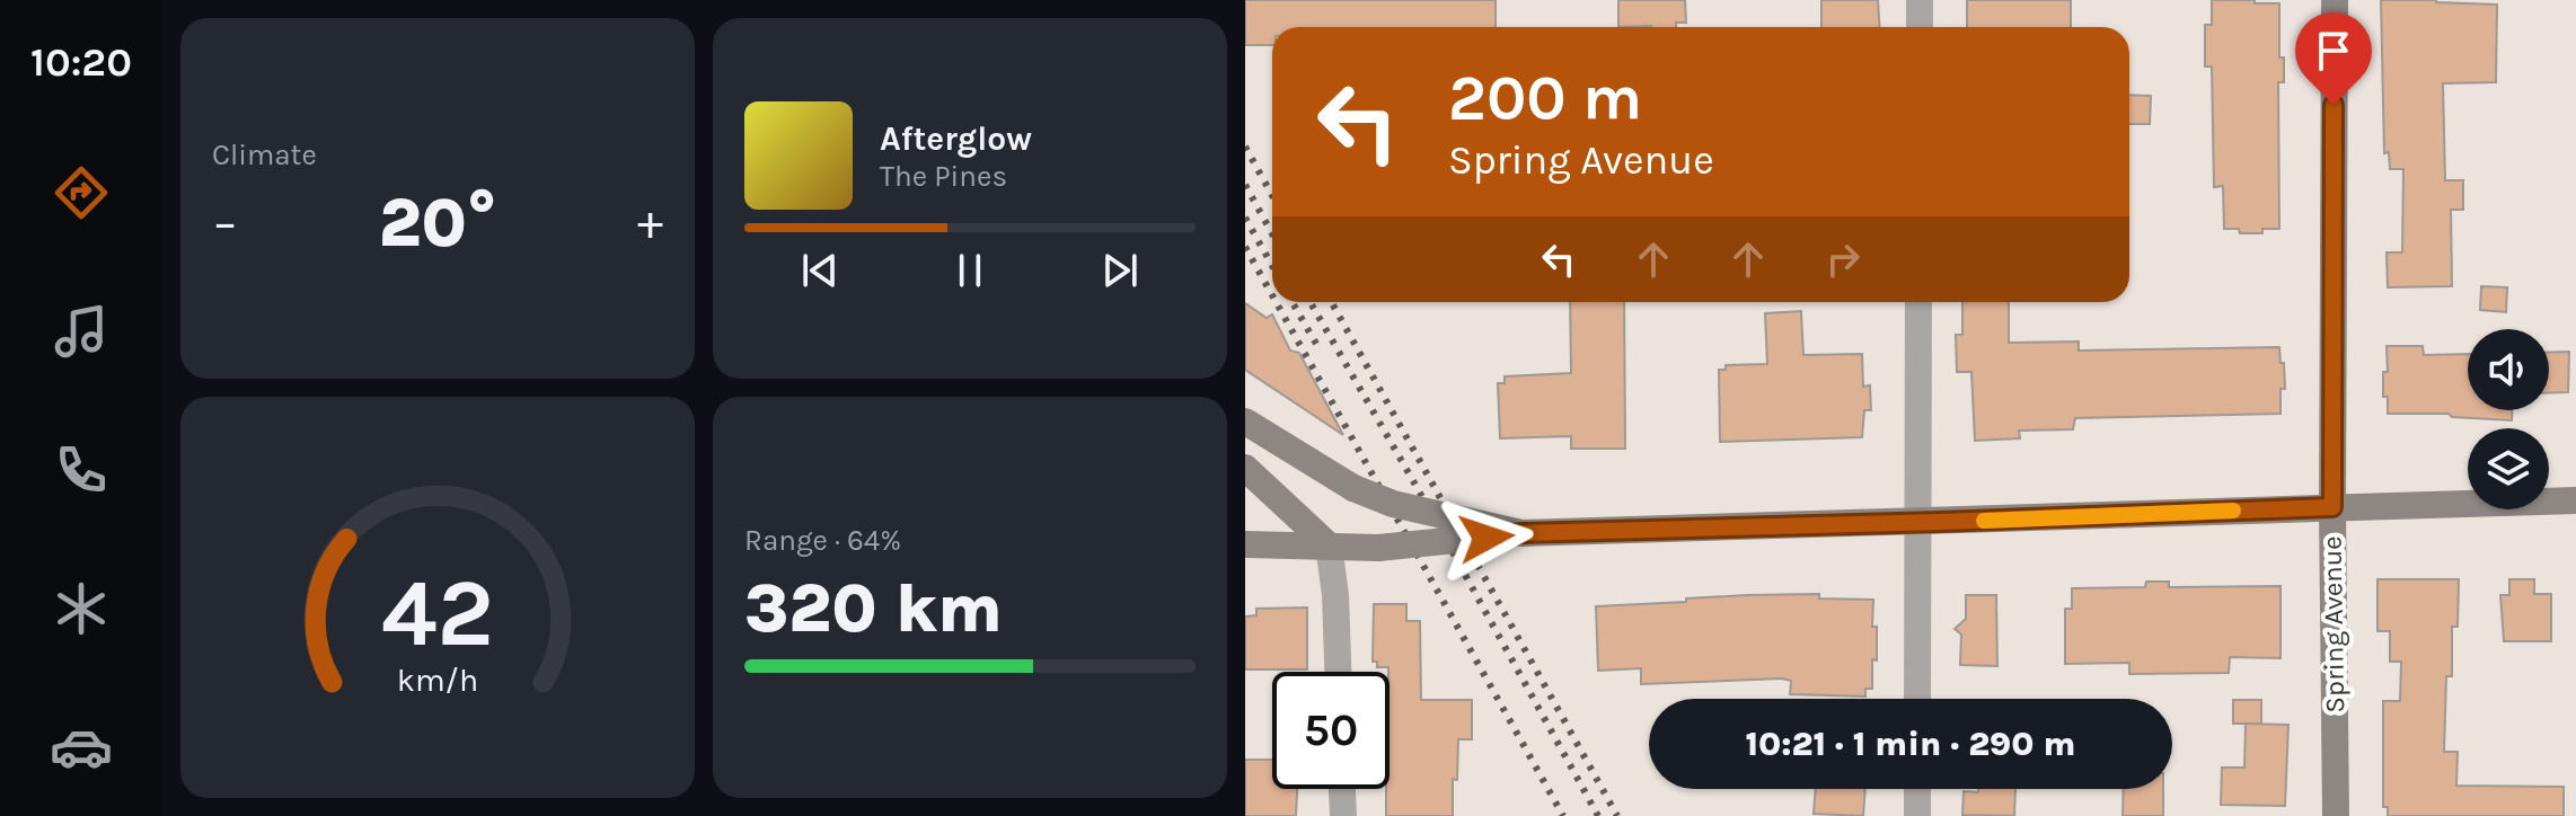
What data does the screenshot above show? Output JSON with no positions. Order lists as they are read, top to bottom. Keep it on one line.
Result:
{"streets":{"main road":["Spring Avenue"]},"page":{"tabs":"10:20","tile":["Climate",["Range · 64%","320 km"]],"turn":["200 m","Spring Avenue"],"song":["Afterglow","The Pines"],"heat":["−","20°","+"],"limit":"50","trip":"10:21 · 1 min · 290 m","gauge":["42","km/h"]}}
